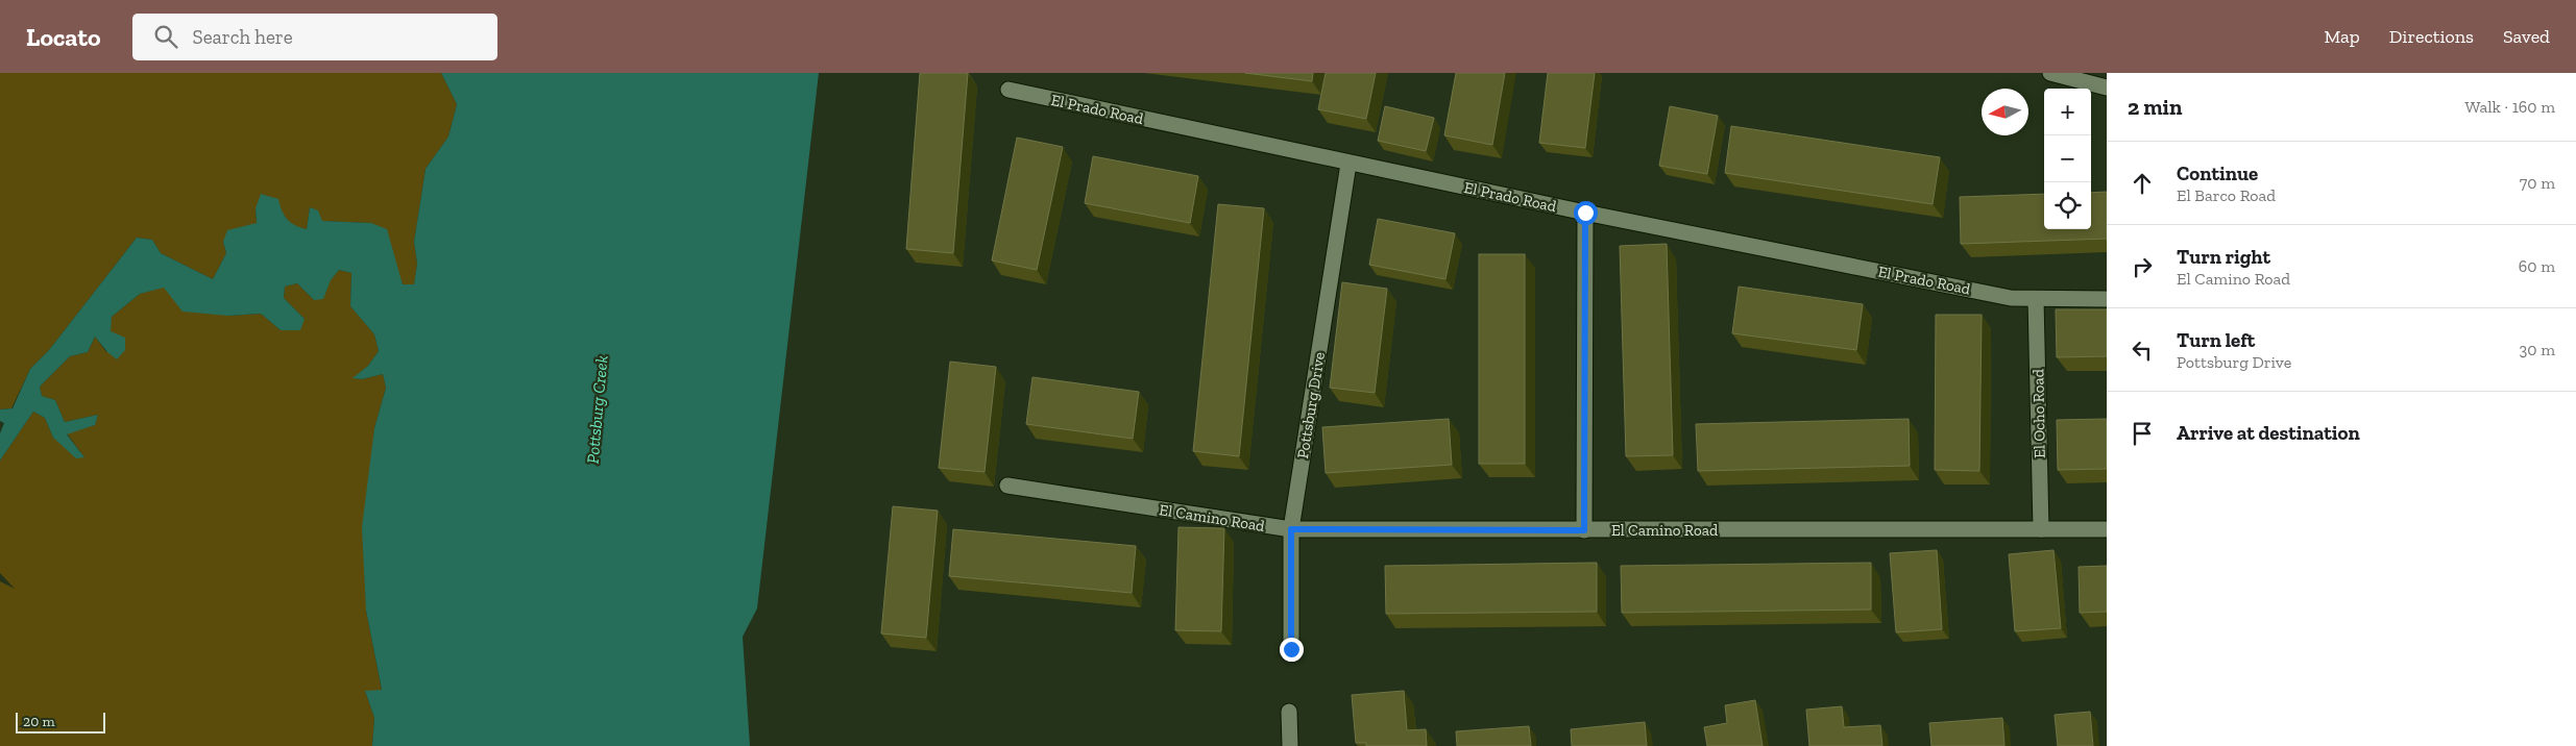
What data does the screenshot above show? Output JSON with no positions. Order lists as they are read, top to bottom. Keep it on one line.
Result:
{"streets":{"street":["El Prado Road","Pottsburg Drive","El Ocho Road","El Camino Road"]},"crossings":[["El Prado Road","Pottsburg Drive"],["El Prado Road","El Ocho Road"],["Pottsburg Drive","El Camino Road"],["El Ocho Road","El Camino Road"]],"water":["Pottsburg Creek"],"scale_bar":"20 m","north":"left","page":{"header":"Locato","search":"Search here","nav":["Map","Directions","Saved"],"heading":["2 min","Walk · 160 m"],"map_buttons":["+","−"],"list":[["Continue","El Barco Road","70 m"],["Turn right","El Camino Road","60 m"],["Turn left","Pottsburg Drive","30 m"],"Arrive at destination"],"scale":"20 m"}}
